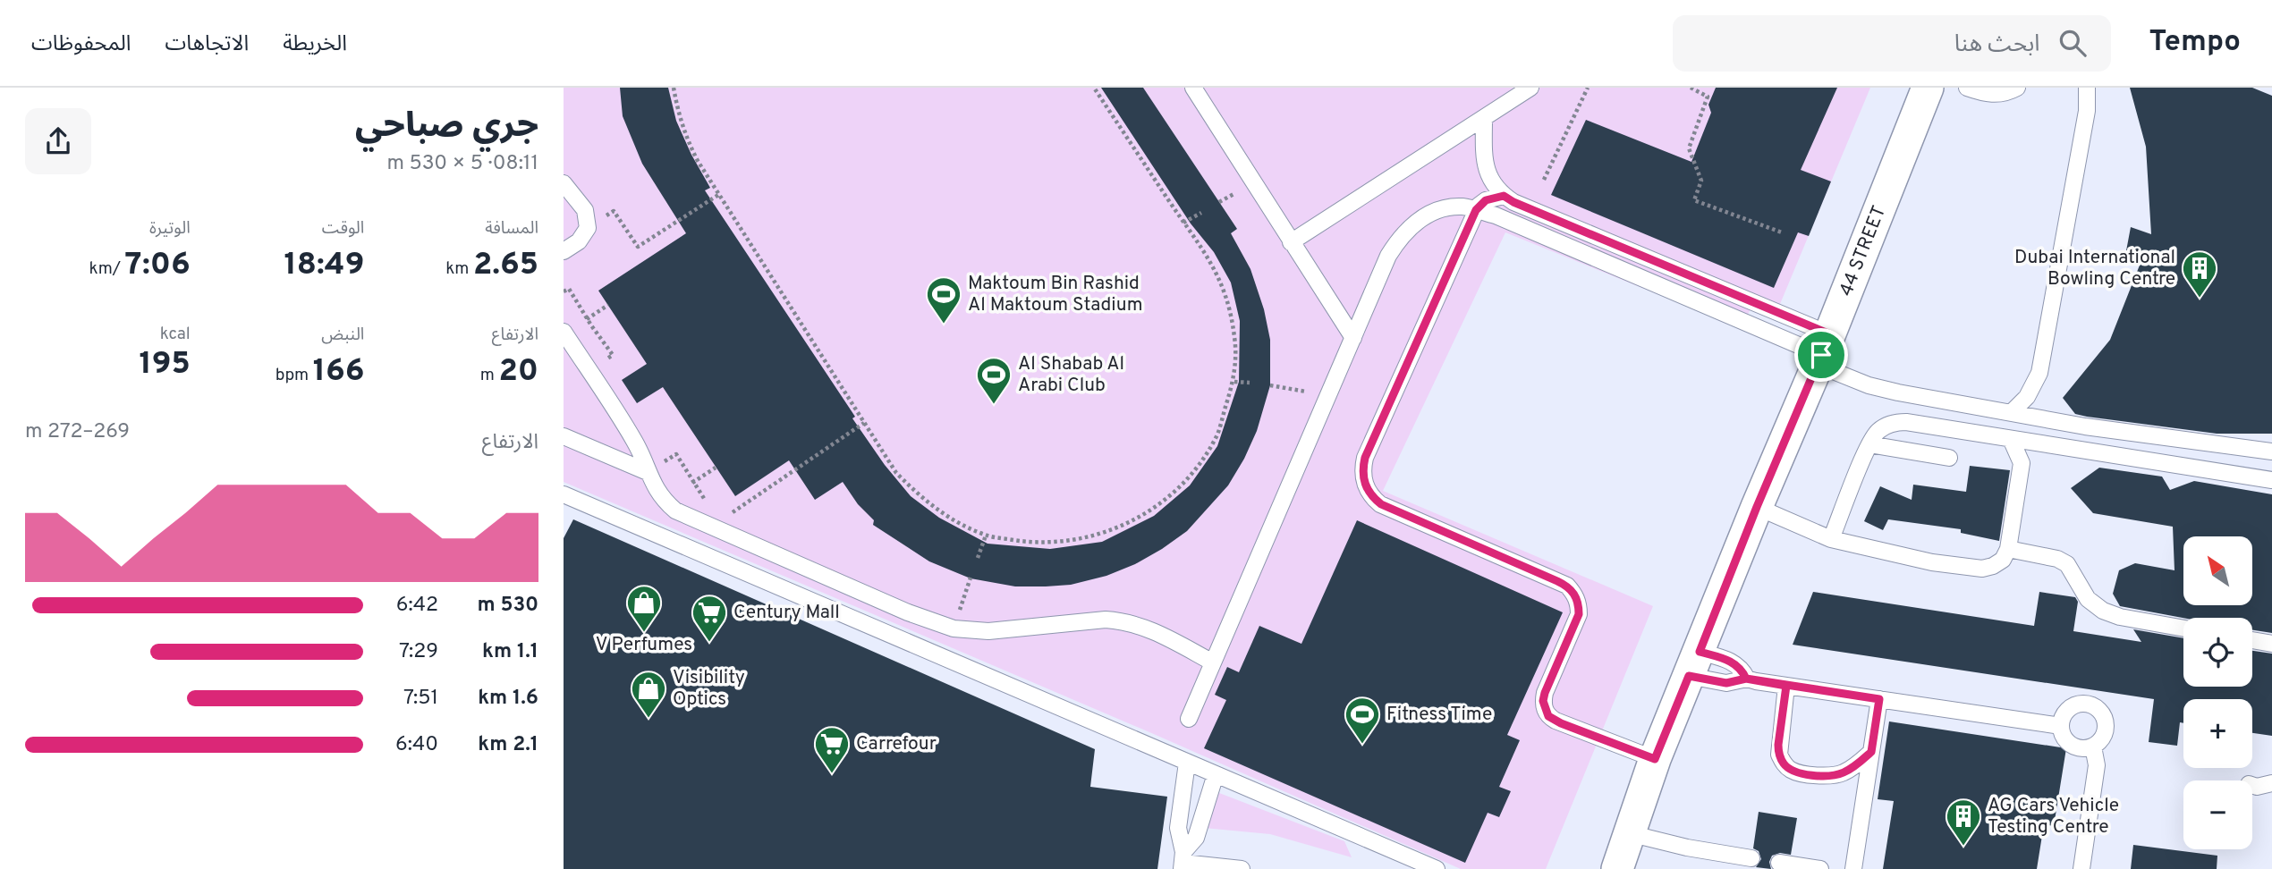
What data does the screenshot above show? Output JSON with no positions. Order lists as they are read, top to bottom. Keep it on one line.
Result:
{"streets":{"street":["44 STREET"]},"places":{"building":["Dubai International Bowling Centre","AG Cars Vehicle Testing Centre"],"sports":["Maktoum Bin Rashid Al Maktoum Stadium","Al Shabab Al Arabi Club","Fitness Time"],"shop":["V Perfumes","Visibility Optics"],"supermarket":["Century Mall","Carrefour"]},"north":"top left","page":{"header":"Tempo","search":"ابحث هنا","nav":["الخريطة","الاتجاهات","المحفوظات"],"heading":["جري صباحي","08:11 · 5 × 530 m"],"stats":[["المسافة","2.65 km"],["الوقت","18:49"],["الوتيرة","7:06 /km"],["الارتفاع","20 m"],["النبض","166 bpm"],["kcal","195"]],"chart":["الارتفاع","269–272 m"],"map_buttons":["+","−"],"list":[{"name":"530 m","note":"6:42"},{"name":"1.1 km","note":"7:29"},{"name":"1.6 km","note":"7:51"},{"name":"2.1 km","note":"6:40"}]}}
